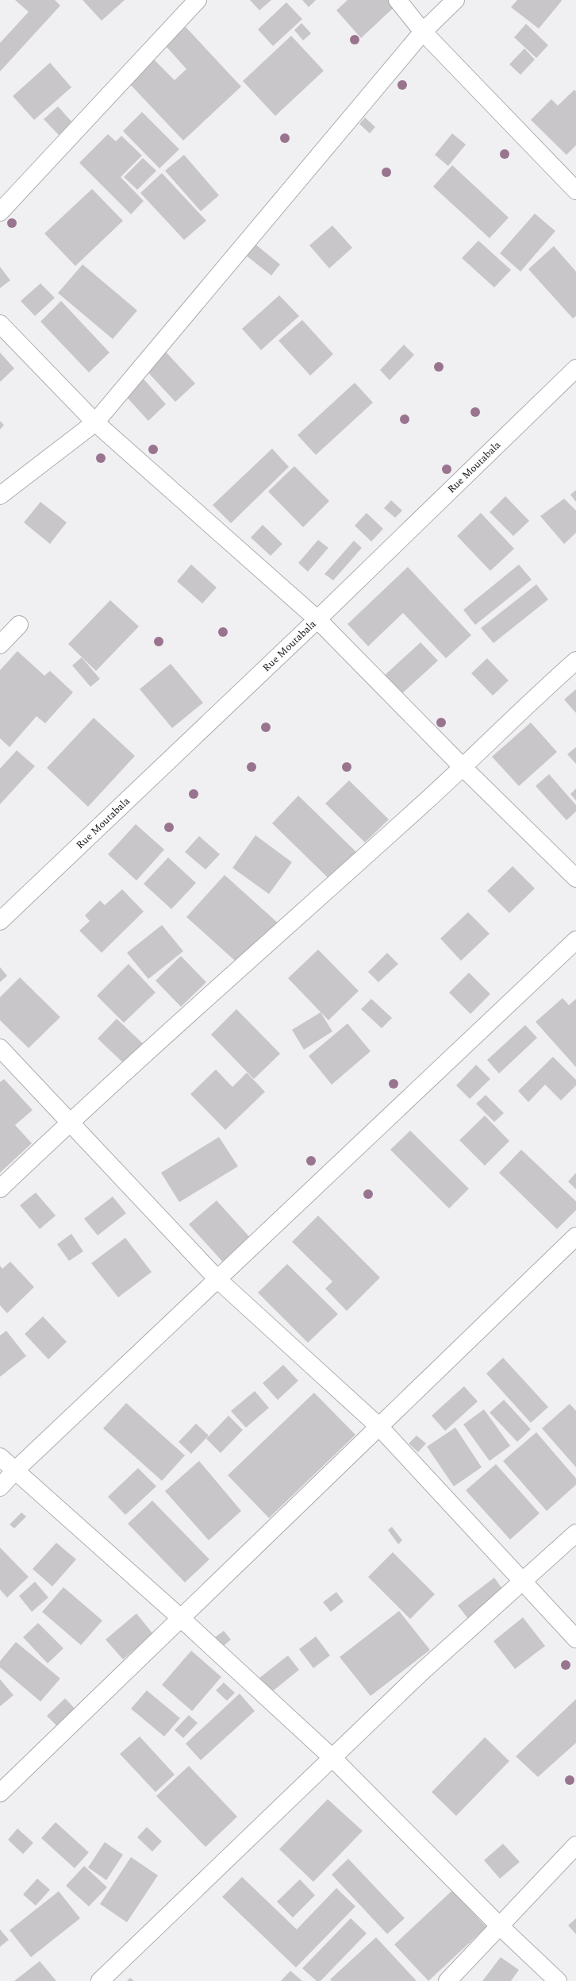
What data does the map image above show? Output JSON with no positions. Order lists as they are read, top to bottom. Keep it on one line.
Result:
{"streets":{"street":["Rue Moutabala"]}}
